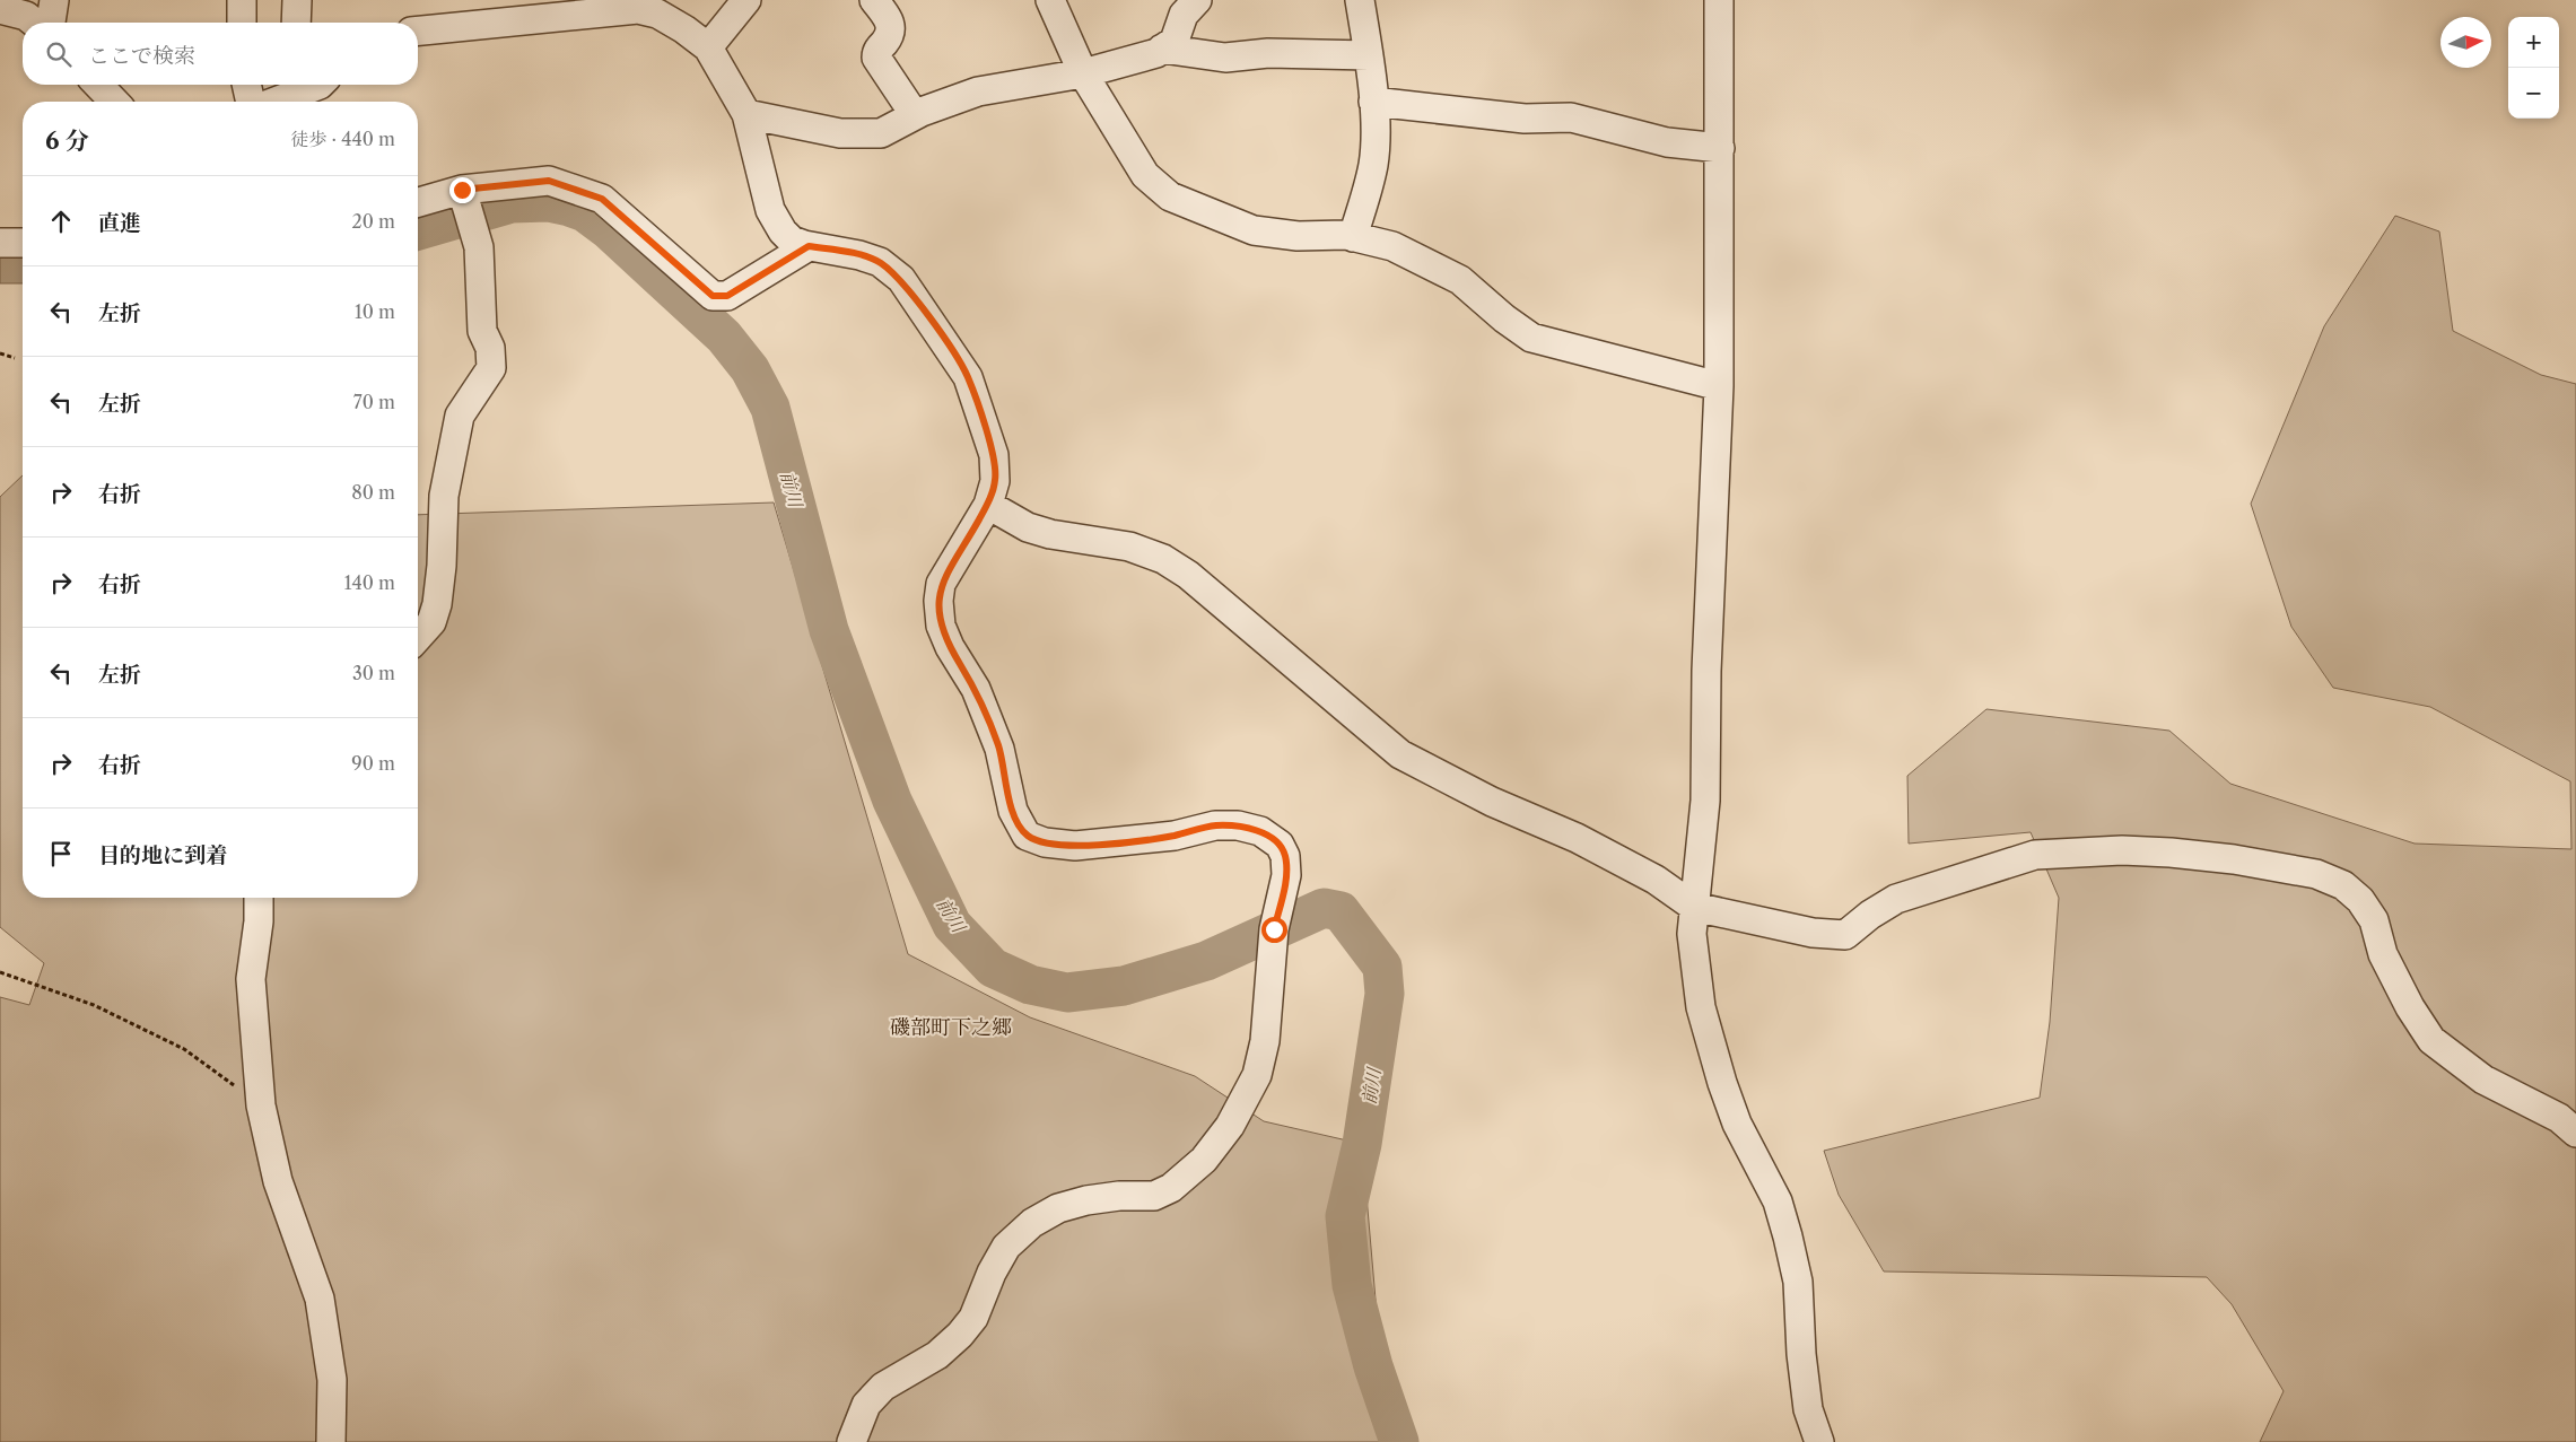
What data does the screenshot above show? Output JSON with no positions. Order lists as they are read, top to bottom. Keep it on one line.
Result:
{"districts":["磯部町下之郷"],"water":["前川"],"north":"right","page":{"map_buttons":["+","−"],"search":"ここで検索","heading":["6 分","徒歩 · 440 m"],"list":[["直進","20 m"],["左折","10 m"],["左折","70 m"],["右折","80 m"],["右折","140 m"],["左折","30 m"],["右折","90 m"],"目的地に到着"]}}
